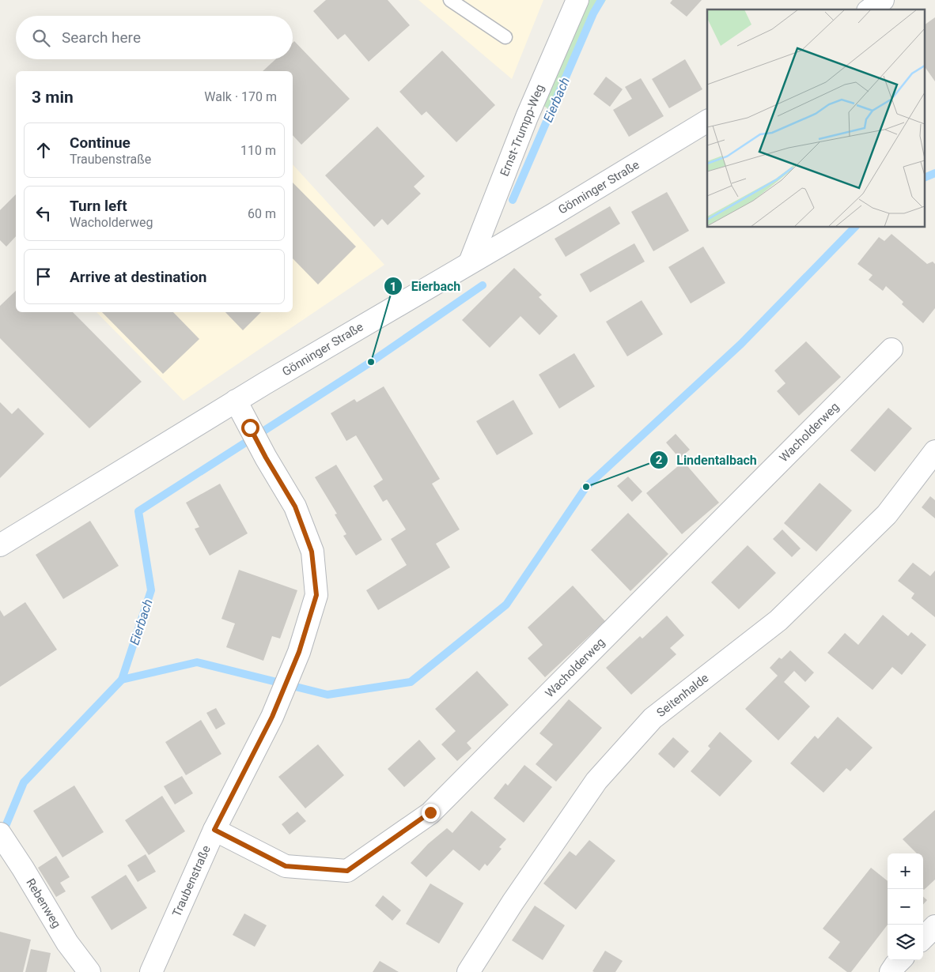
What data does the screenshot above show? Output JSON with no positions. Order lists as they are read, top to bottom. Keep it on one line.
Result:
{"streets":{"street":["Ernst-Trumpp-Weg","Gönninger Straße","Wacholderweg","Seitenhalde","Traubenstraße","Rebenweg"]},"crossings":[["Ernst-Trumpp-Weg","Gönninger Straße"],["Gönninger Straße","Traubenstraße"],["Wacholderweg","Traubenstraße"]],"water":["Eierbach"],"places":["Eierbach","Lindentalbach"],"page":{"search":"Search here","heading":["3 min","Walk · 170 m"],"list":[["Continue","Traubenstraße","110 m"],["Turn left","Wacholderweg","60 m"],"Arrive at destination"],"map_buttons":["+","−"]}}
